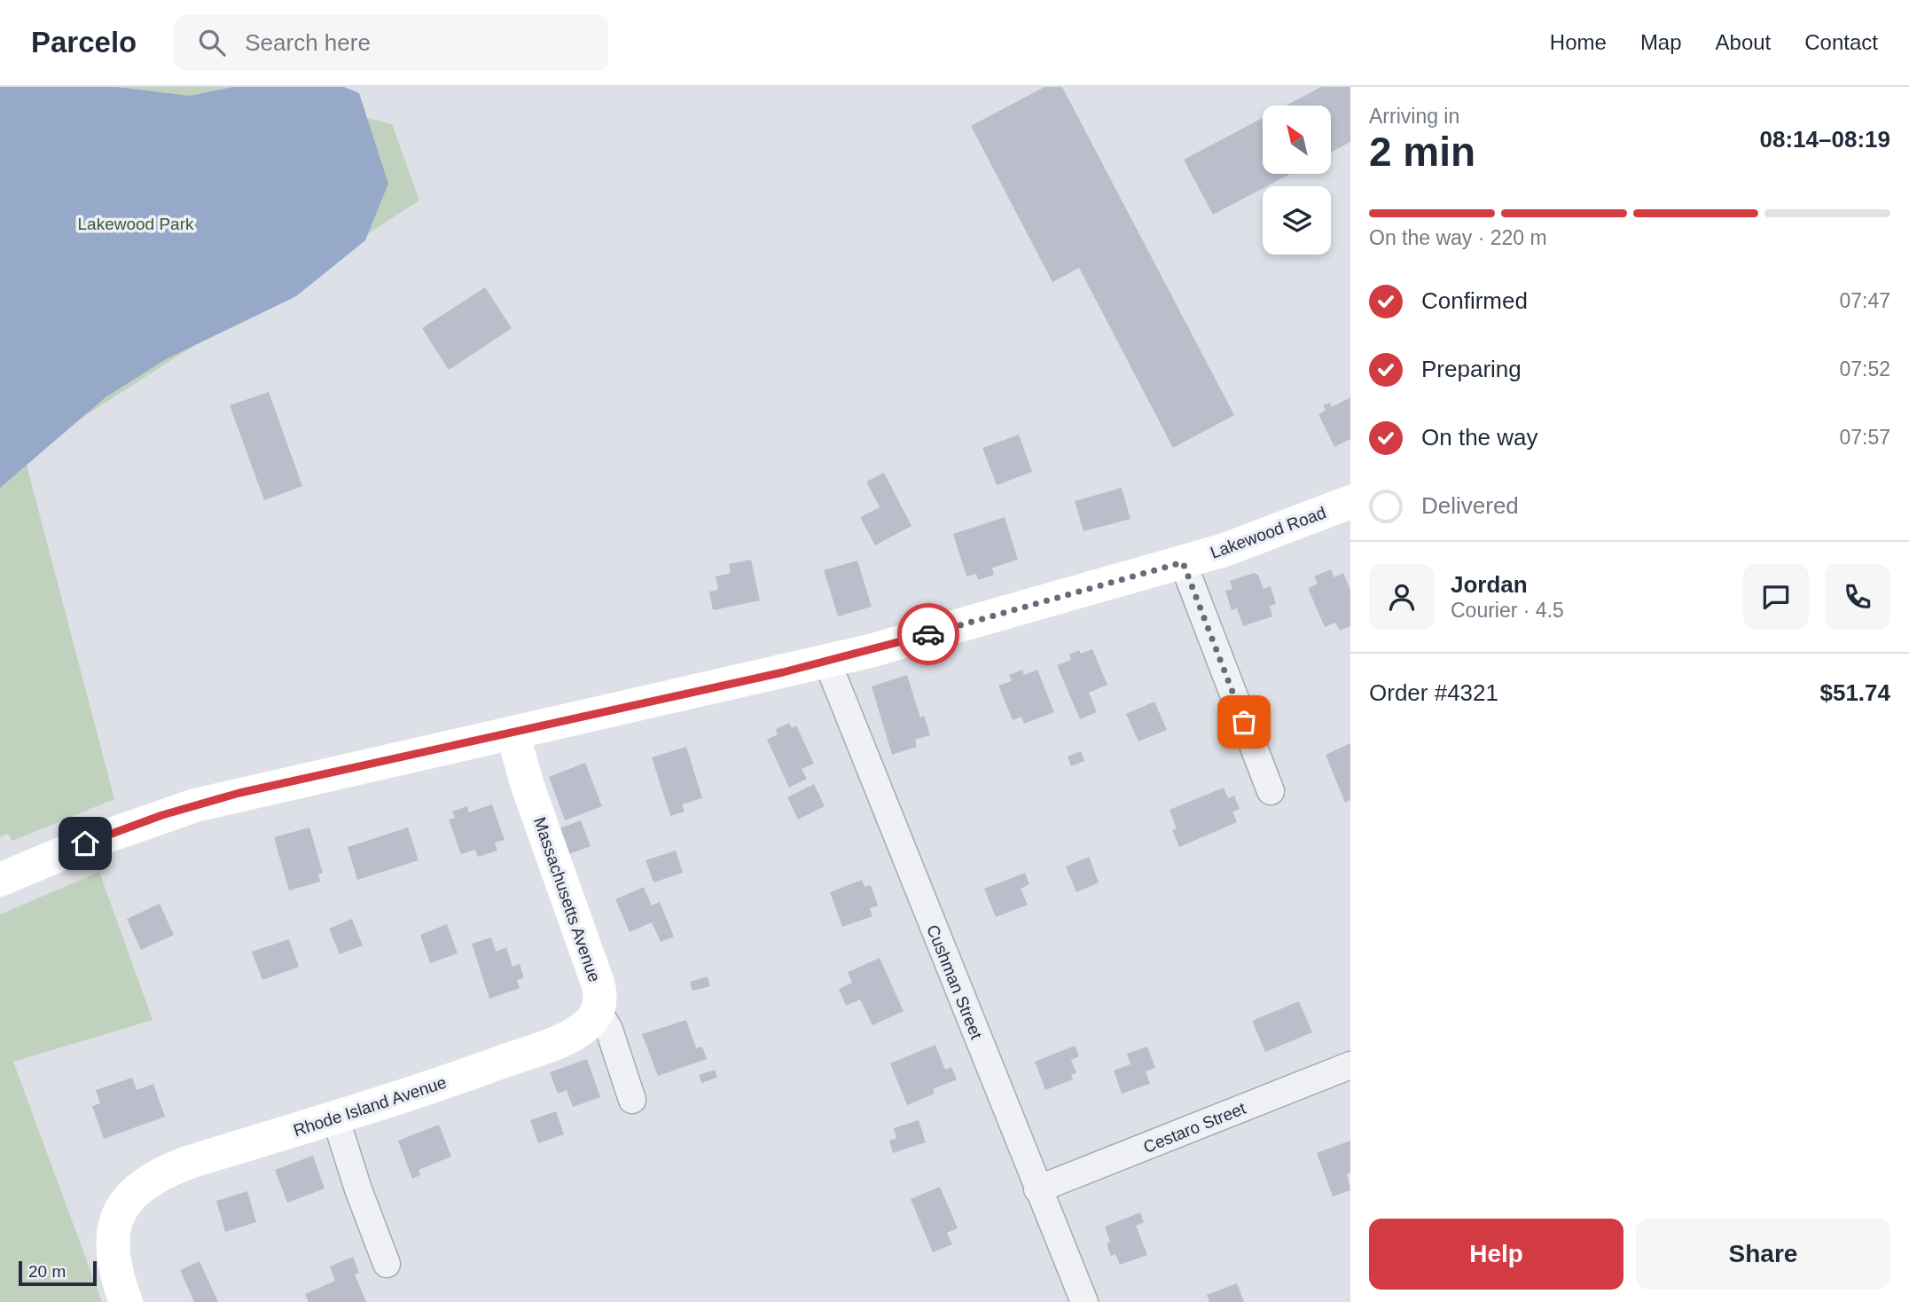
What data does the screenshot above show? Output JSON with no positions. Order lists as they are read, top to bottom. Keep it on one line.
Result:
{"streets":{"main road":["Lakewood Road","Massachusetts Avenue","Rhode Island Avenue"],"street":["Cushman Street","Cestaro Street"]},"crossings":[["Lakewood Road","Massachusetts Avenue"],["Lakewood Road","Cushman Street"],["Massachusetts Avenue","Rhode Island Avenue"],["Cushman Street","Cestaro Street"]],"parks":["Lakewood Park"],"scale_bar":"20 m","north":"top left","page":{"header":"Parcelo","search":"Search here","nav":["Home","Map","About","Contact"],"heading":["2 min","Arriving in","08:14–08:19"],"panel":["Jordan","Courier · 4.5","Order #4321","$51.74"],"bar":"On the way · 220 m","list":[["Confirmed","07:47"],["Preparing","07:52"],["On the way","07:57"],"Delivered"],"buttons":["Help","Share"],"scale":"20 m"}}
